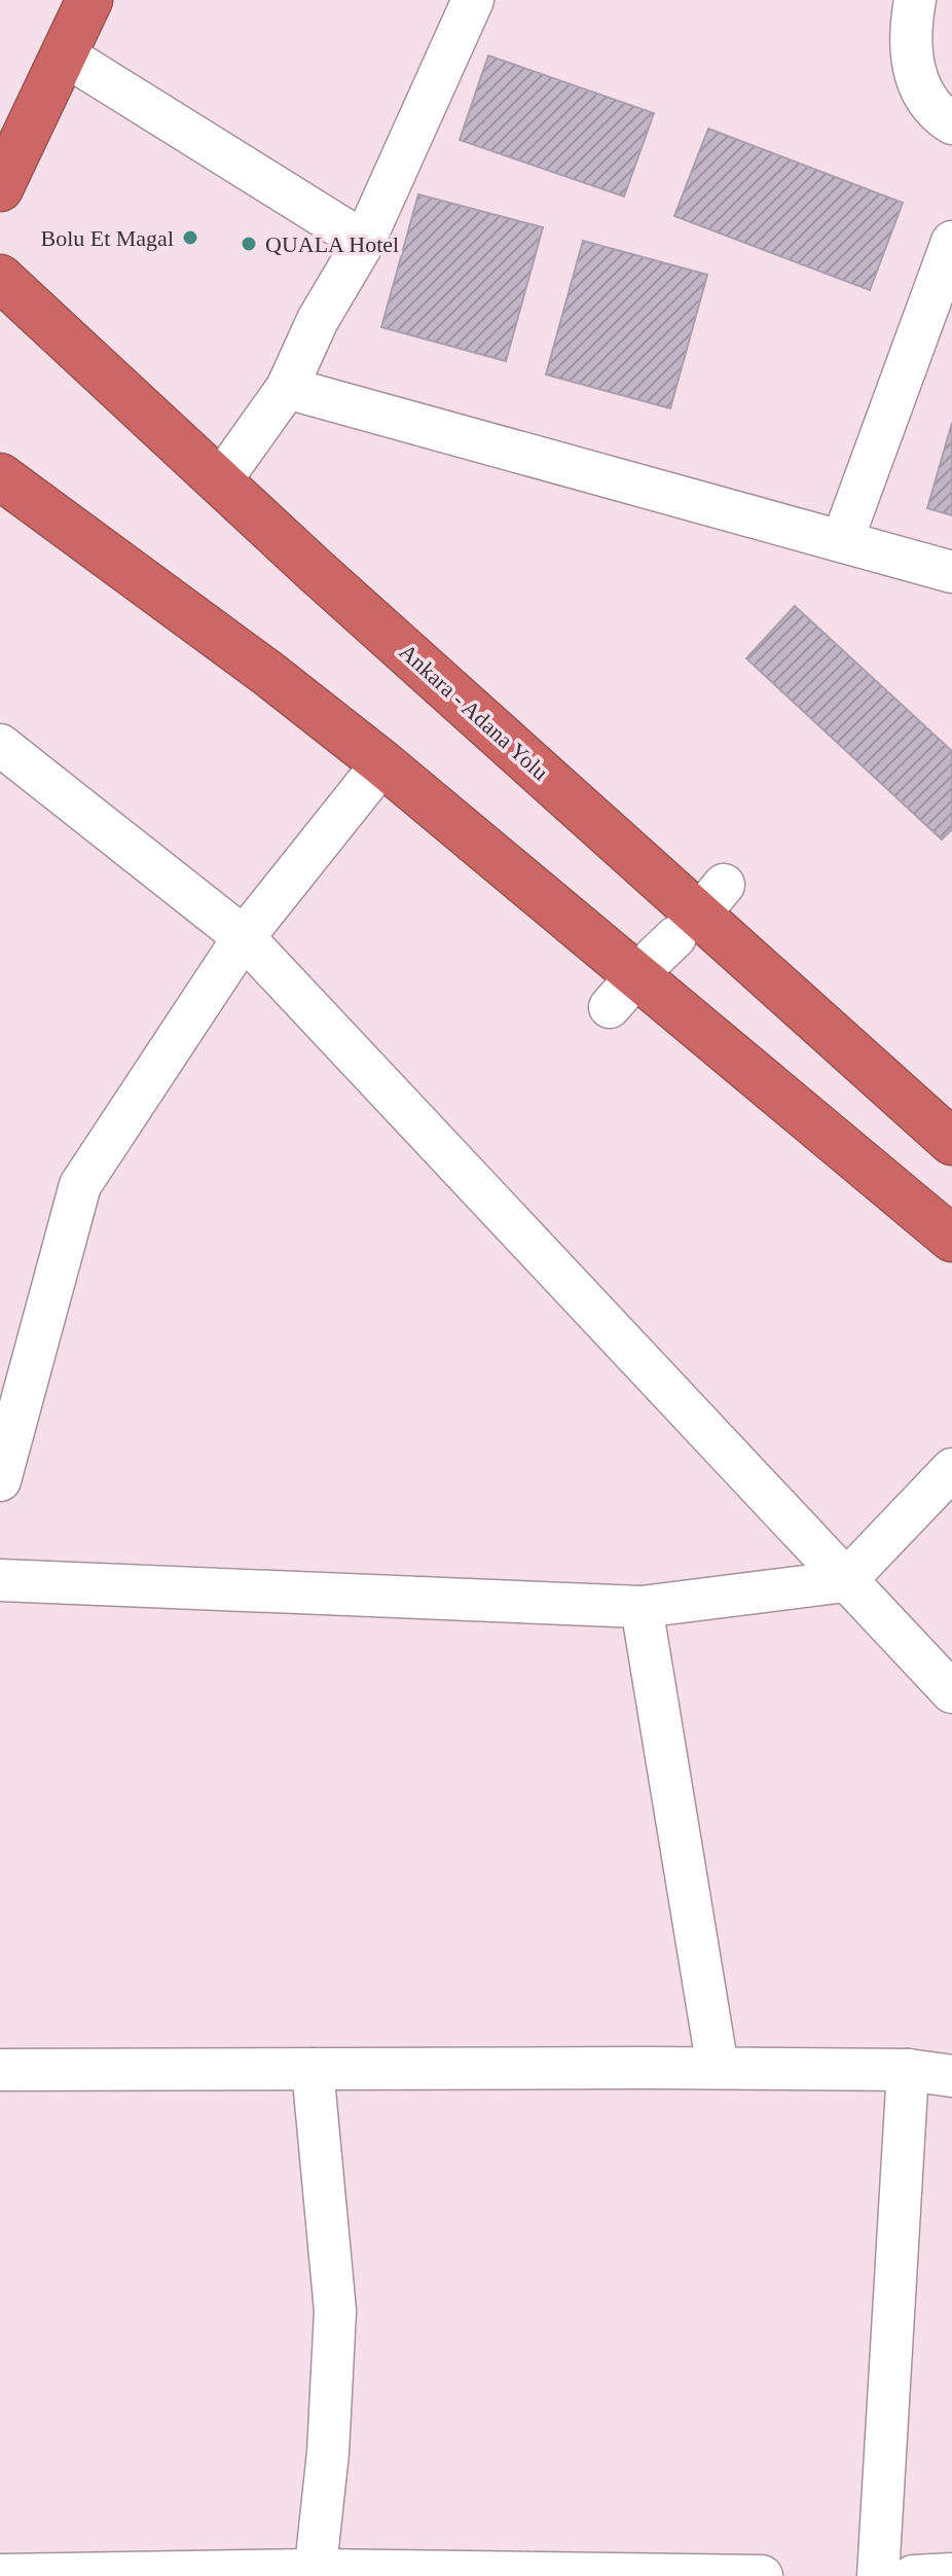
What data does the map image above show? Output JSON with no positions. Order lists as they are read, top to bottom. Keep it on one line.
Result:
{"streets":{"highway":["Ankara - Adana Yolu"]},"places":["Bolu Et Magal","QUALA Hotel"]}
